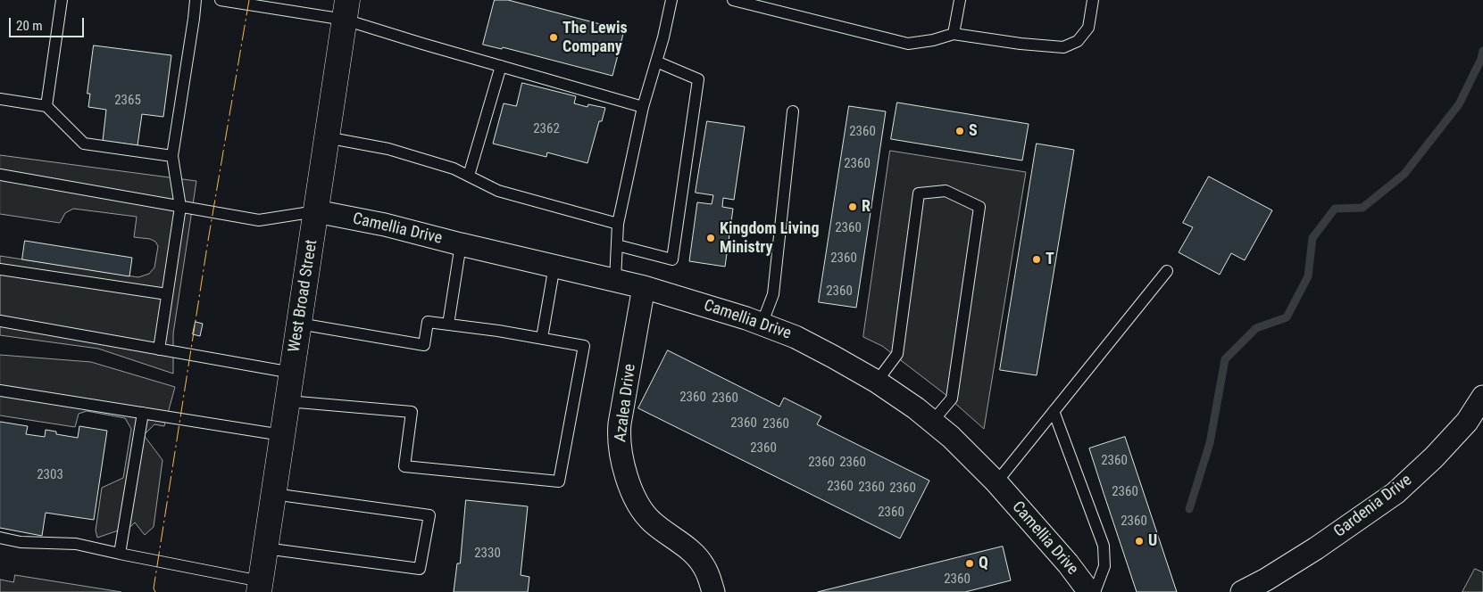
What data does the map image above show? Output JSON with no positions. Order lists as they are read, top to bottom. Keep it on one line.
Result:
{"streets":{"main road":["West Broad Street"],"street":["Camellia Drive","Azalea Drive","Gardenia Drive"]},"crossings":[["Camellia Drive","West Broad Street"],["Camellia Drive","Azalea Drive"]],"places":["The Lewis Company","S","R","Kingdom Living Ministry","T","U","Q"],"house_numbers":["2365","2362","2360","2360","2360","2360","2360","2360","2360","2360","2360","2360","2360","2360","2360","2303","2360","2360","2360","2360","2360","2360","2330","2360"],"scale_bar":"20 m"}
